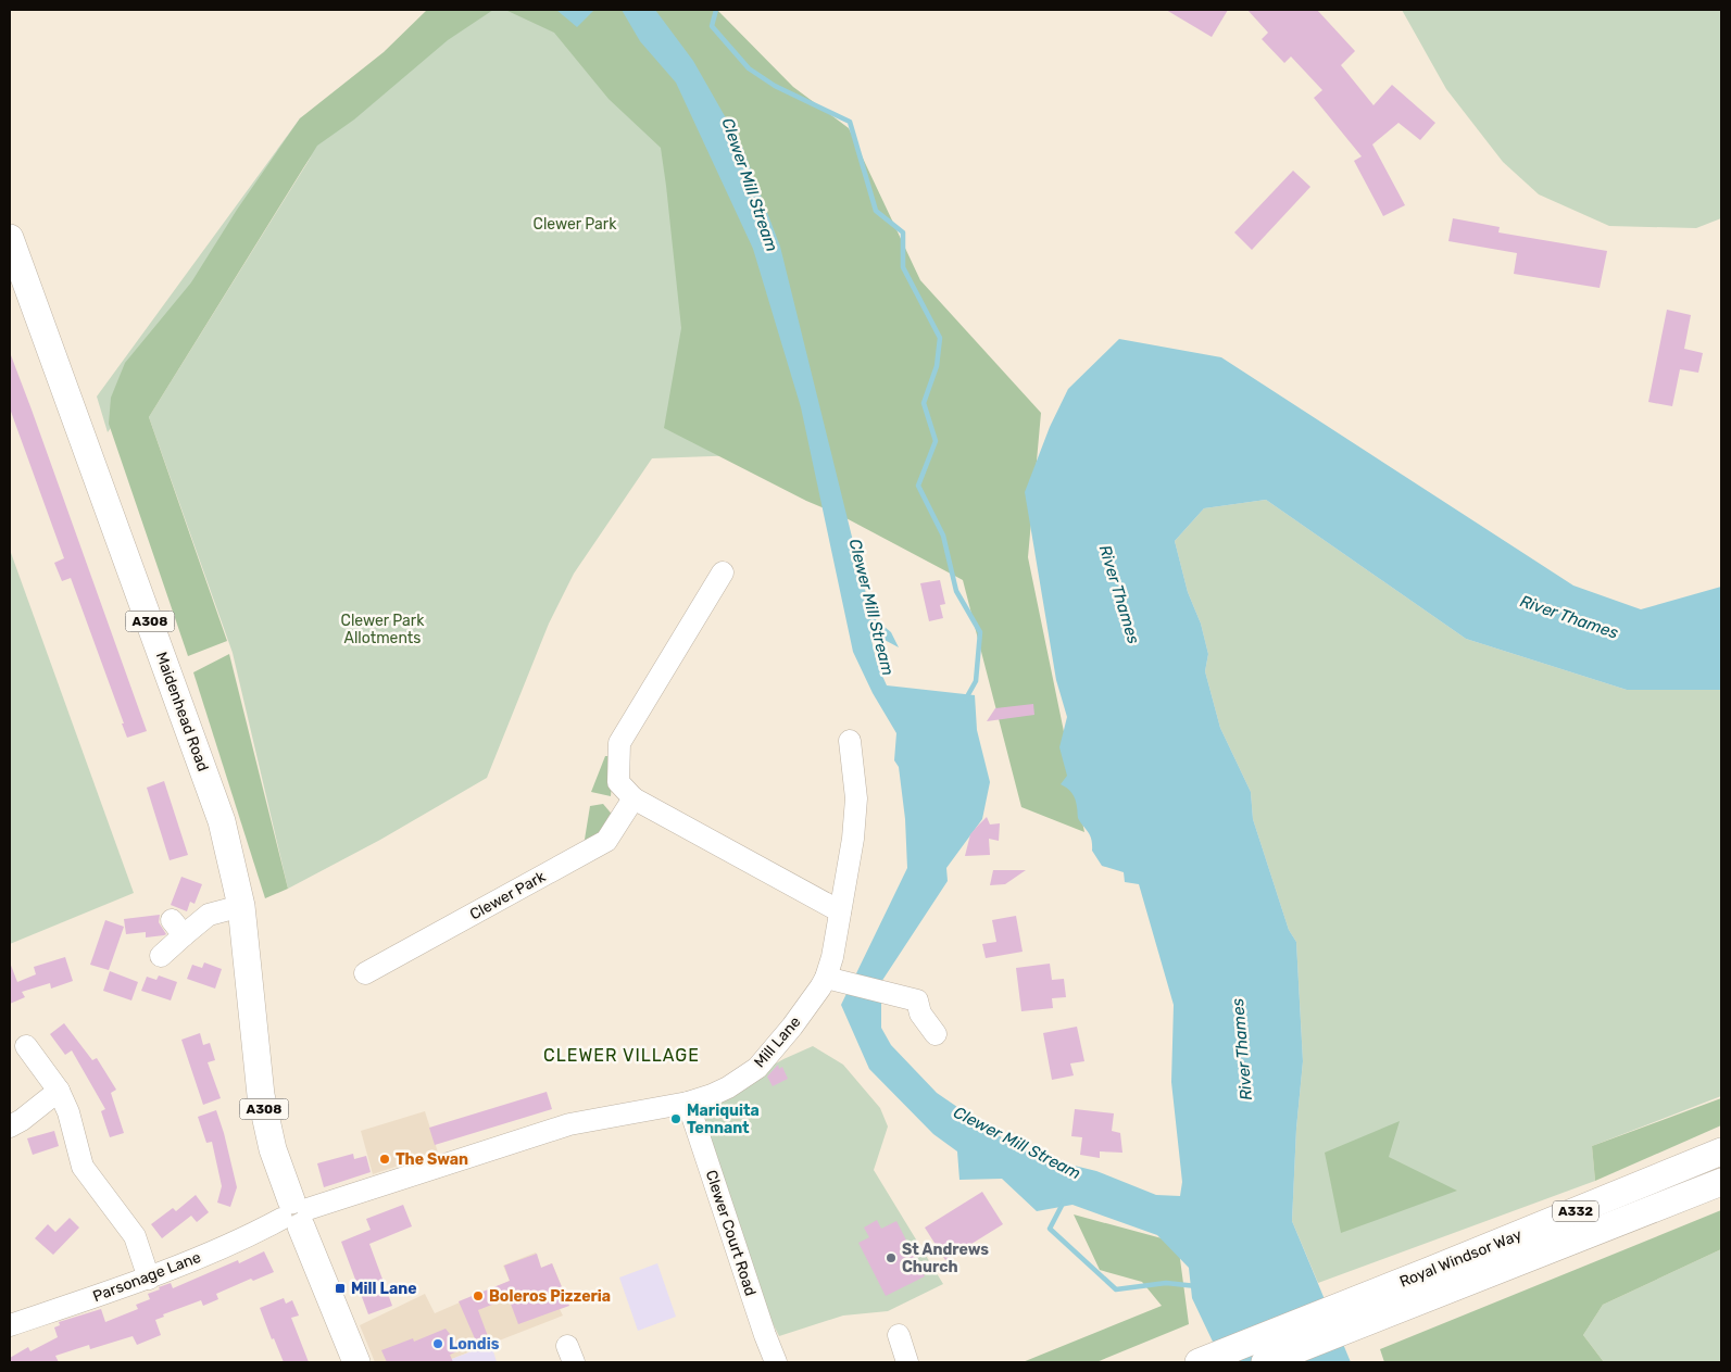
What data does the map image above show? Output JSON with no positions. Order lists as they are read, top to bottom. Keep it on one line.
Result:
{"streets":{"main road":["A308","Maidenhead Road","A332","Royal Windsor Way"],"street":["Clewer Park","Mill Lane","Clewer Court Road","Parsonage Lane"]},"crossings":[["Maidenhead Road","Mill Lane"],["Maidenhead Road","Parsonage Lane"],["Mill Lane","Clewer Court Road"],["Mill Lane","Parsonage Lane"]],"districts":["CLEWER VILLAGE"],"water":["Clewer Mill Stream","River Thames"],"parks":["Clewer Park","Clewer Park Allotments"],"places":{"other":["Mariquita Tennant","The Swan","St Andrews Church","Boleros Pizzeria","Londis"],"transit":["Mill Lane"]}}
